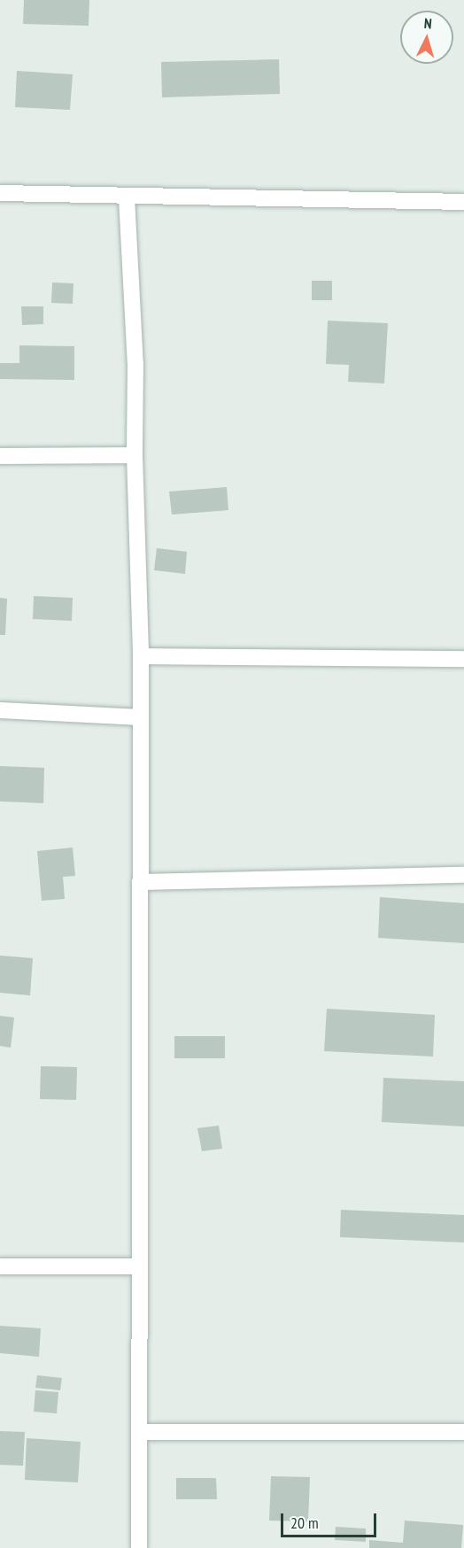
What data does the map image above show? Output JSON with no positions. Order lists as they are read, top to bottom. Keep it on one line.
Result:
{"scale_bar":"20 m","north":"top"}
